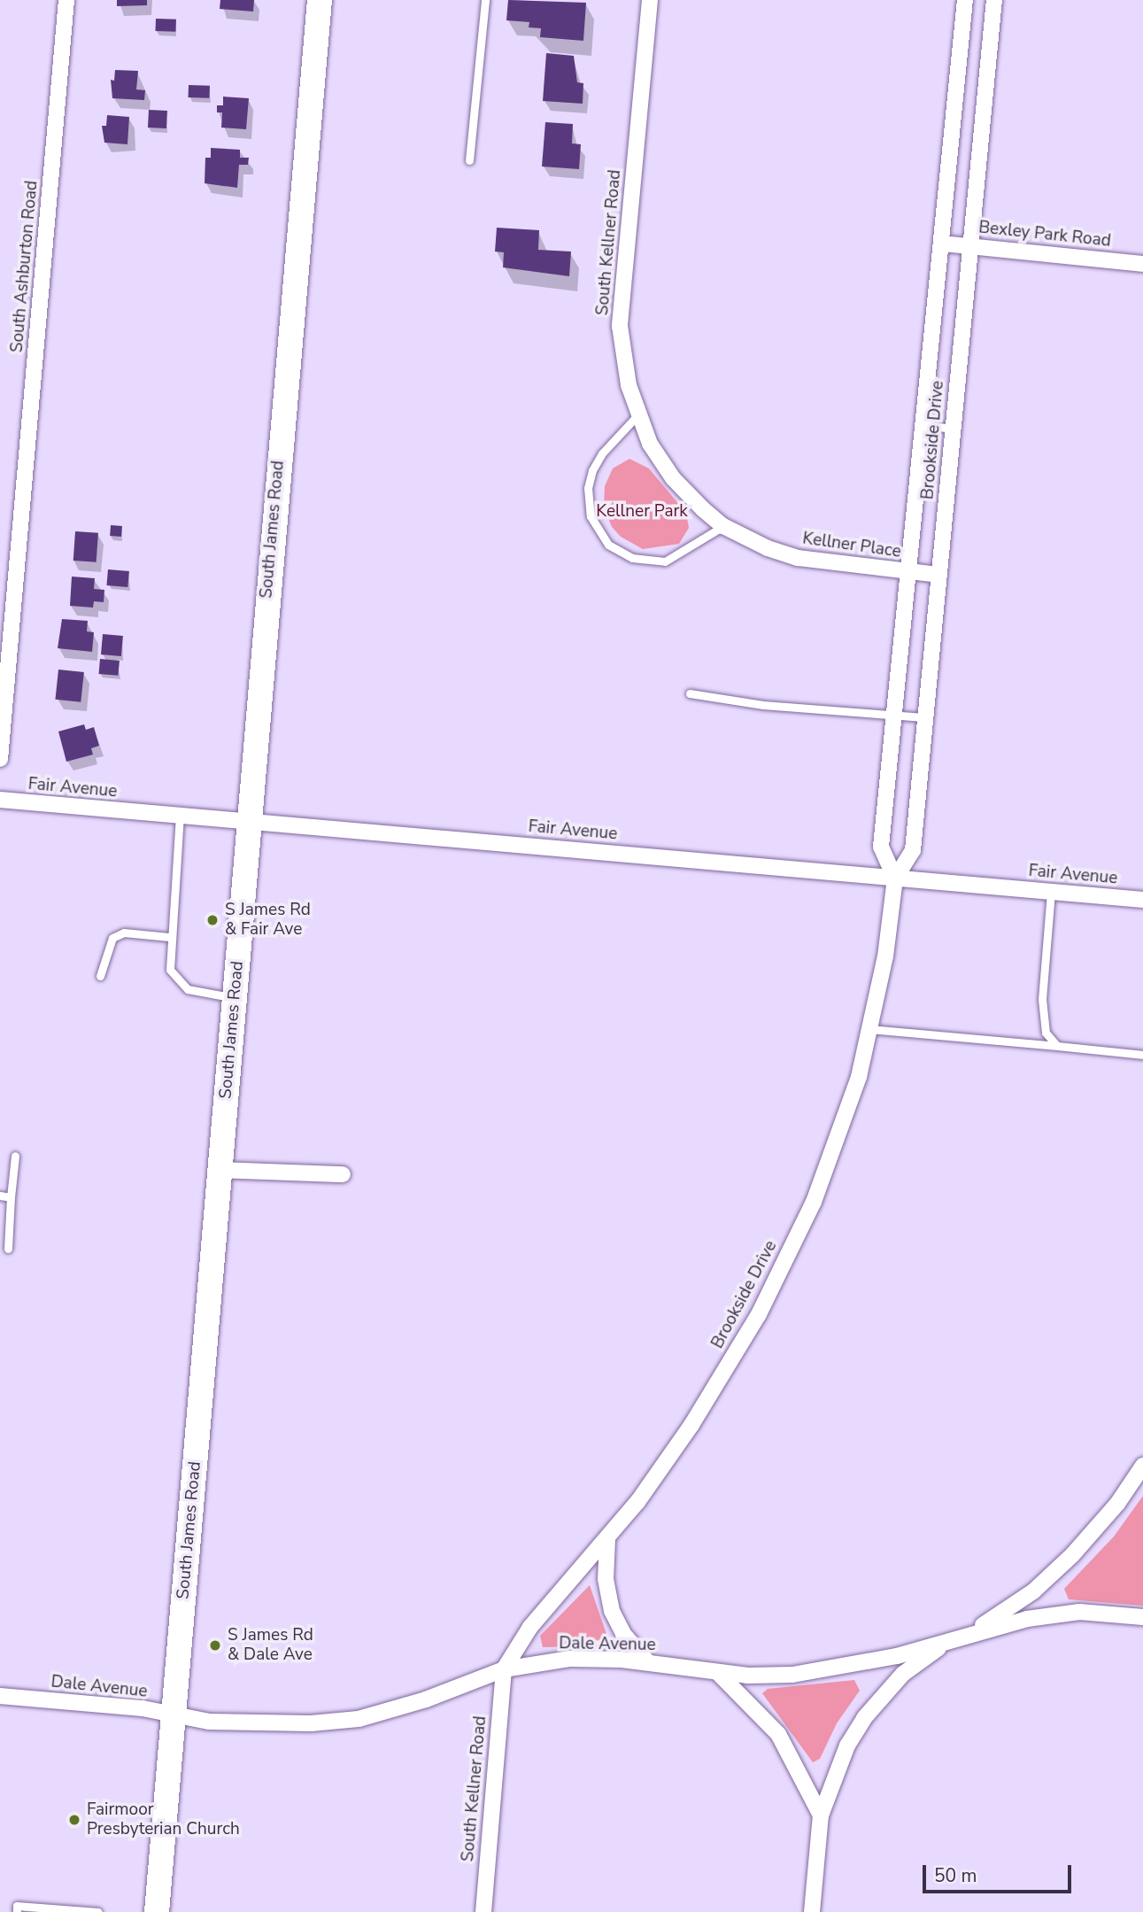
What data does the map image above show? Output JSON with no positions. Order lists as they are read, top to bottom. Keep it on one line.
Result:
{"streets":{"main road":["South James Road"],"street":["Bexley Park Road","South Kellner Road","South Ashburton Road","Brookside Drive","Kellner Place","Fair Avenue","Dale Avenue"]},"crossings":[["Bexley Park Road","Brookside Drive"],["South Kellner Road","Brookside Drive"],["South Kellner Road","Kellner Place"],["South Kellner Road","Dale Avenue"],["Brookside Drive","Kellner Place"],["Brookside Drive","Fair Avenue"],["Brookside Drive","Dale Avenue"],["South James Road","Fair Avenue"],["South James Road","Dale Avenue"]],"parks":["Kellner Park"],"places":["S James Rd & Fair Ave","S James Rd & Dale Ave","Fairmoor Presbyterian Church"],"scale_bar":"50 m"}
